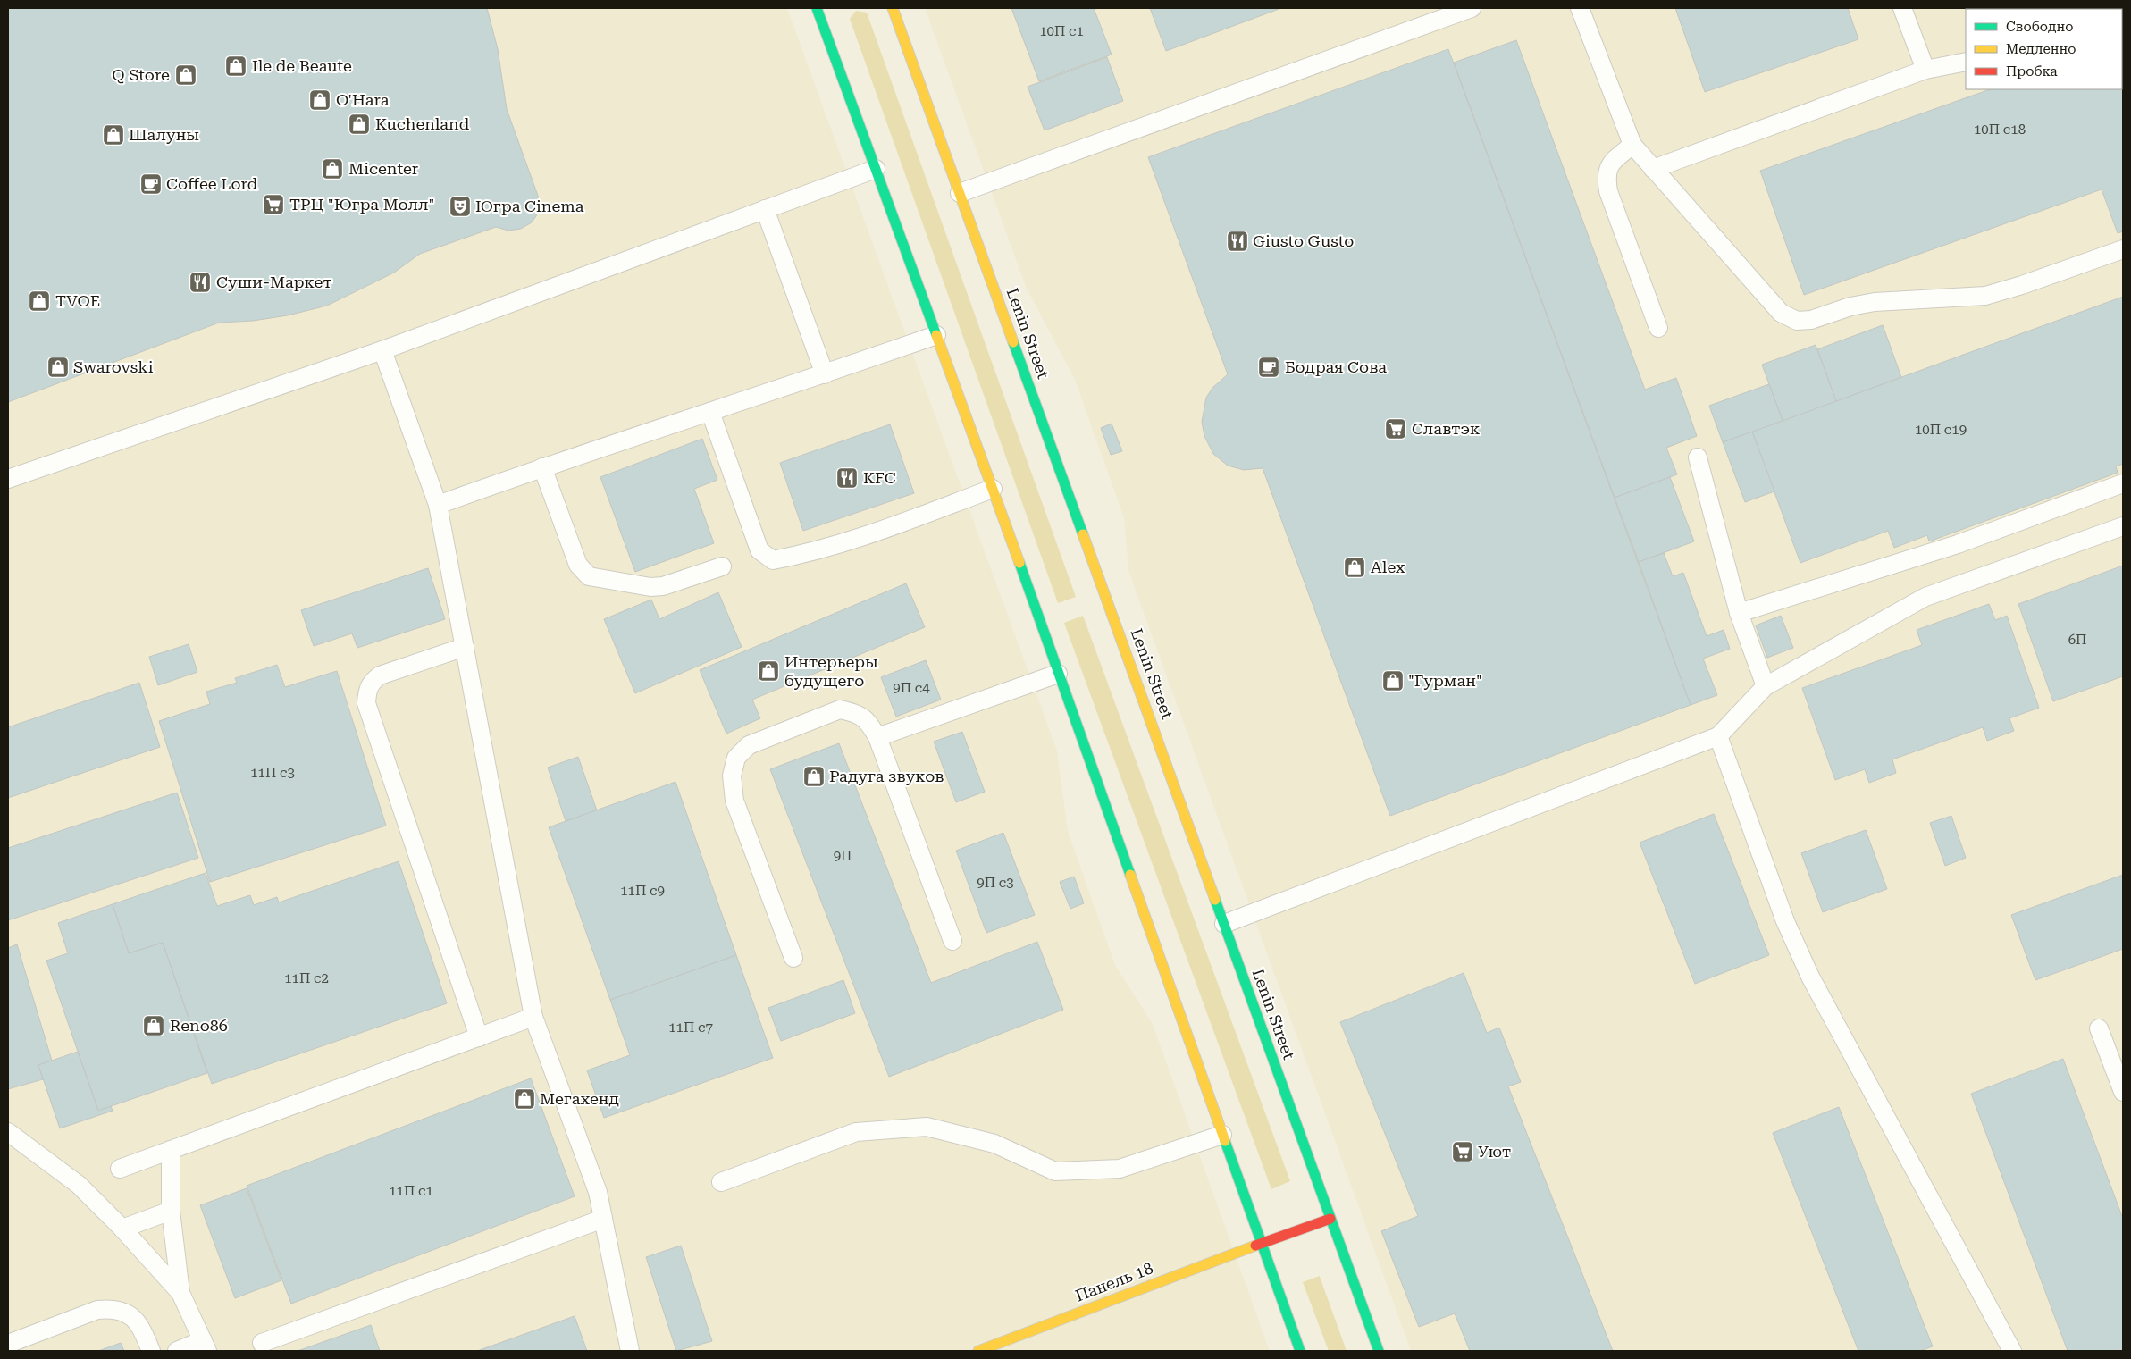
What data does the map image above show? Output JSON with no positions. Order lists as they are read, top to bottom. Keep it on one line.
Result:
{"streets":{"main road":["Lenin Street","Панель 18"]},"crossings":[["Lenin Street","Панель 18"]],"places":{"shop":["Ile de Beaute","Q Store","O'Hara","Kuchenland","Шалуны","Micenter","TVOE","Swarovski","Alex","Интерьеры будущего","\"Гурман\"","Радуга звуков","Renо86","Мегахенд"],"cafe":["Coffee Lord","Бодрая Сова"],"supermarket":["ТРЦ \"Югра Молл\"","Славтэк","Уют"],"theatre":["Югра Cinema"],"restaurant":["Giusto Gusto","Суши-Маркет","KFC"]},"house_numbers":["10П с1","10П с18","10П с19","6П","9П с4","11П с3","9П","9П с3","11П с9","11П с2","11П с7","11П с1"],"legend":["Свободно","Медленно","Пробка"]}
